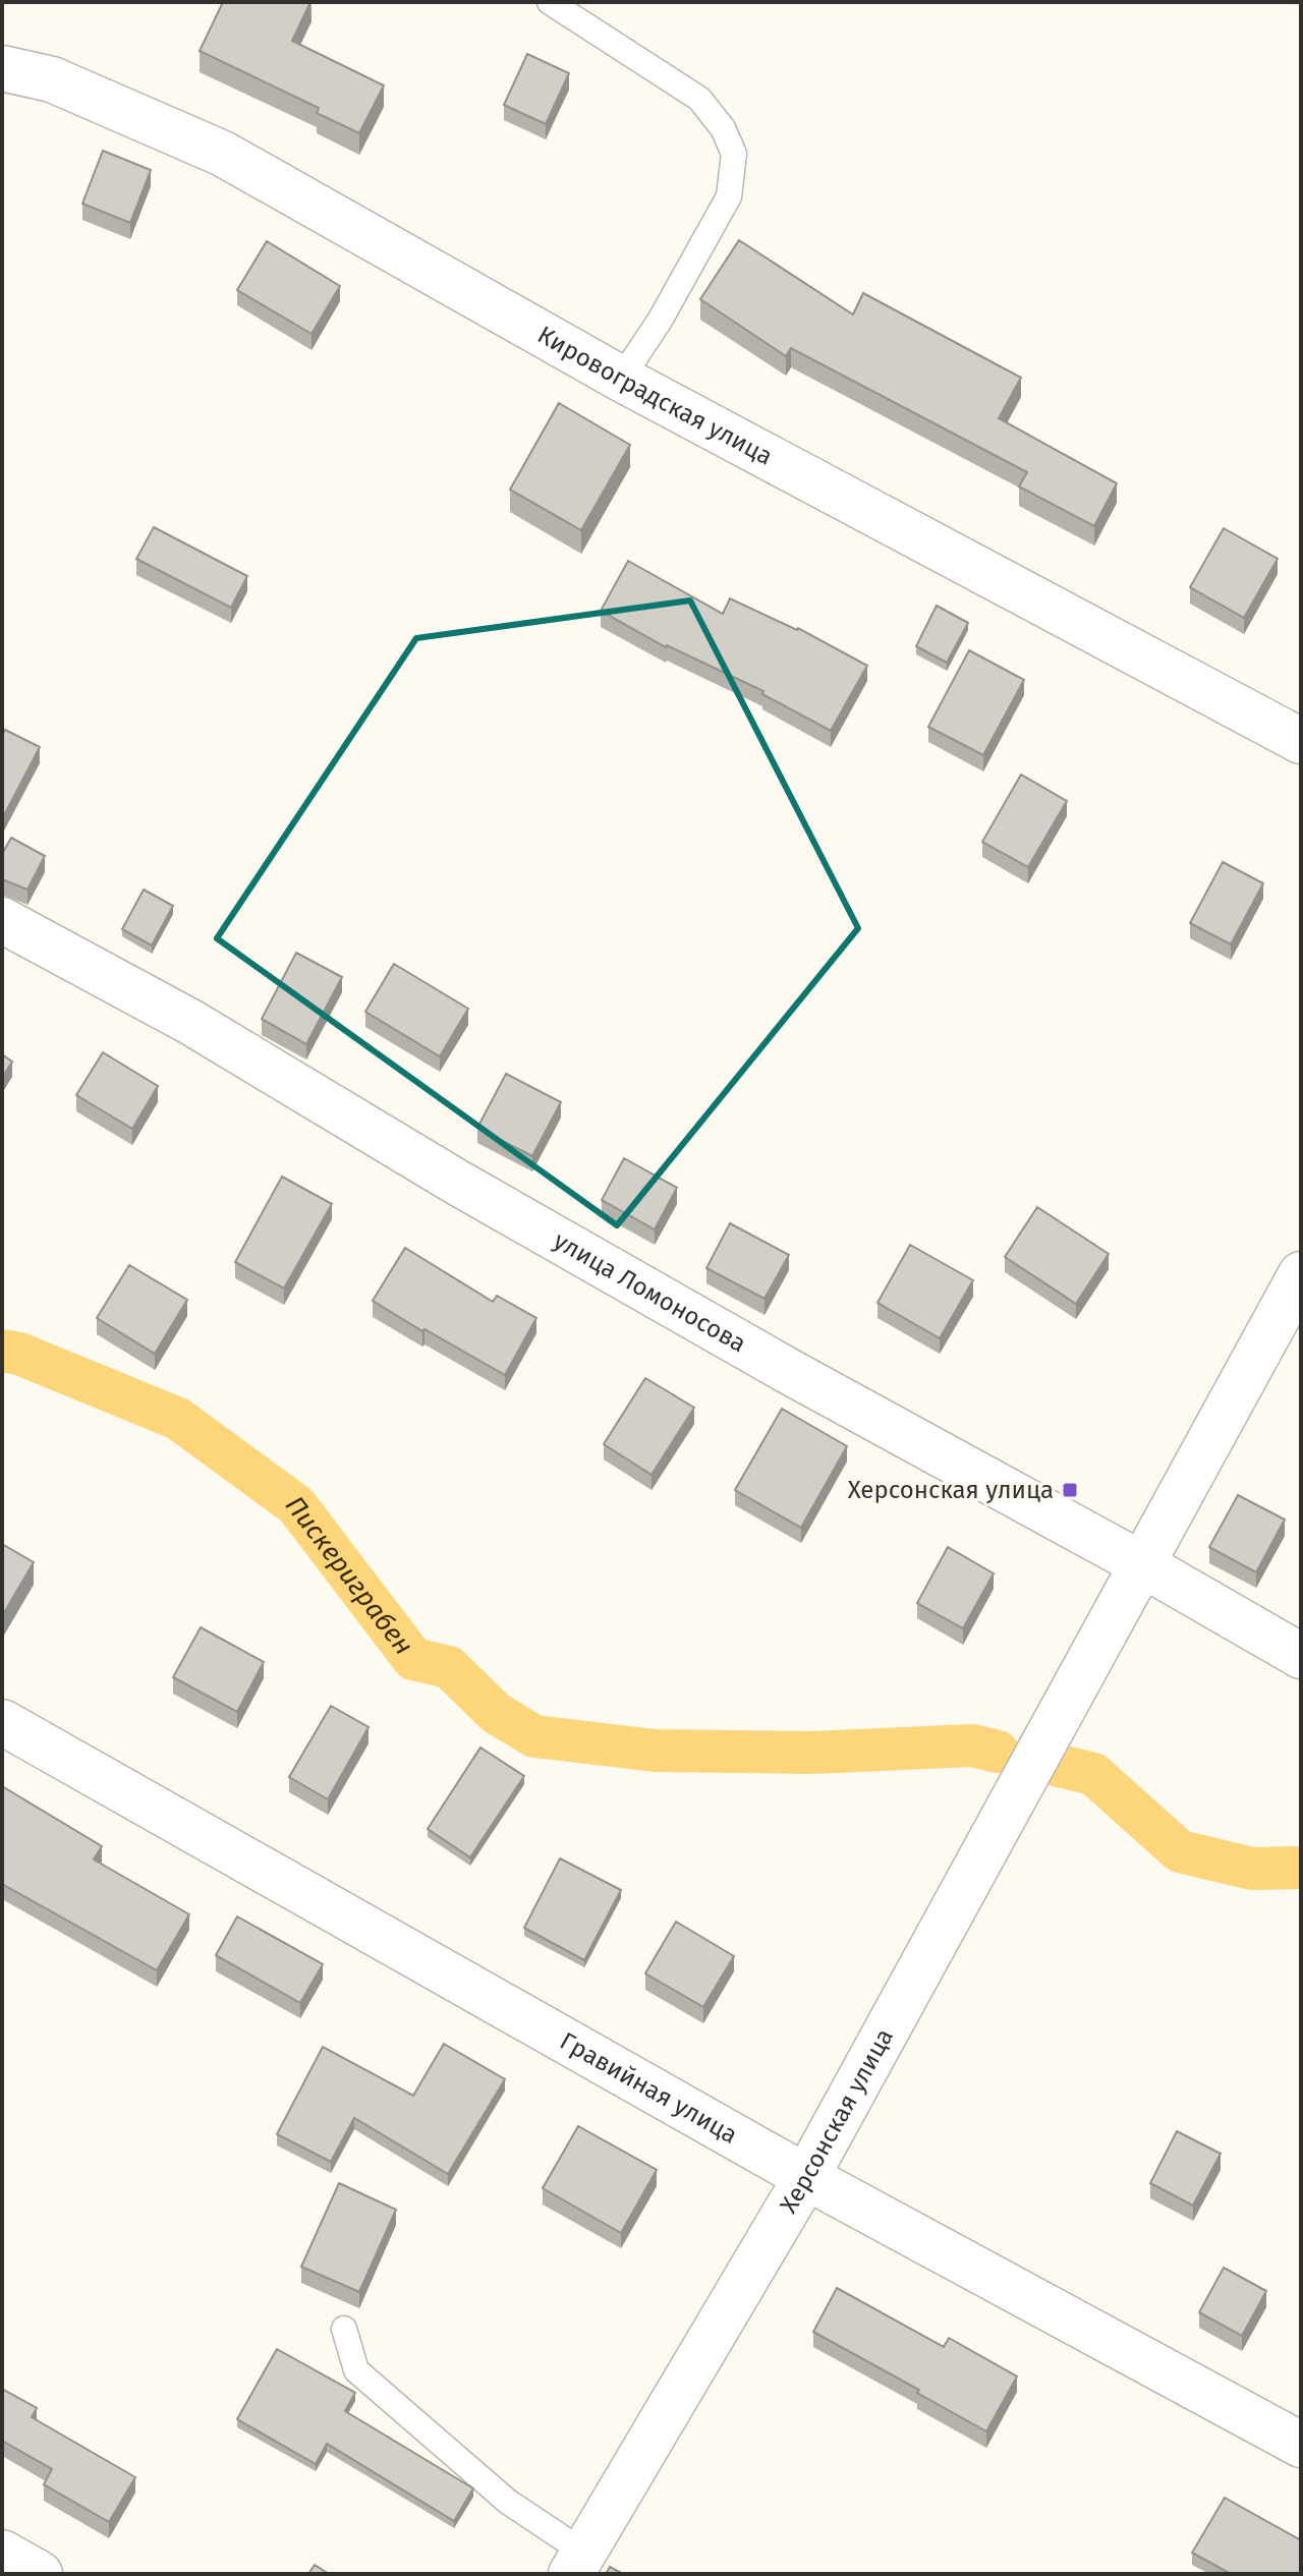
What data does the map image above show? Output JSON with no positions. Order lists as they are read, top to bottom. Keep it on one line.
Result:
{"streets":{"street":["Кировоградская улица","улица Ломоносова","Гравийная улица","Херсонская улица"]},"crossings":[["улица Ломоносова","Херсонская улица"],["Гравийная улица","Херсонская улица"]],"water":["Пискериграбен"],"places":{"transit":["Херсонская улица"]}}
